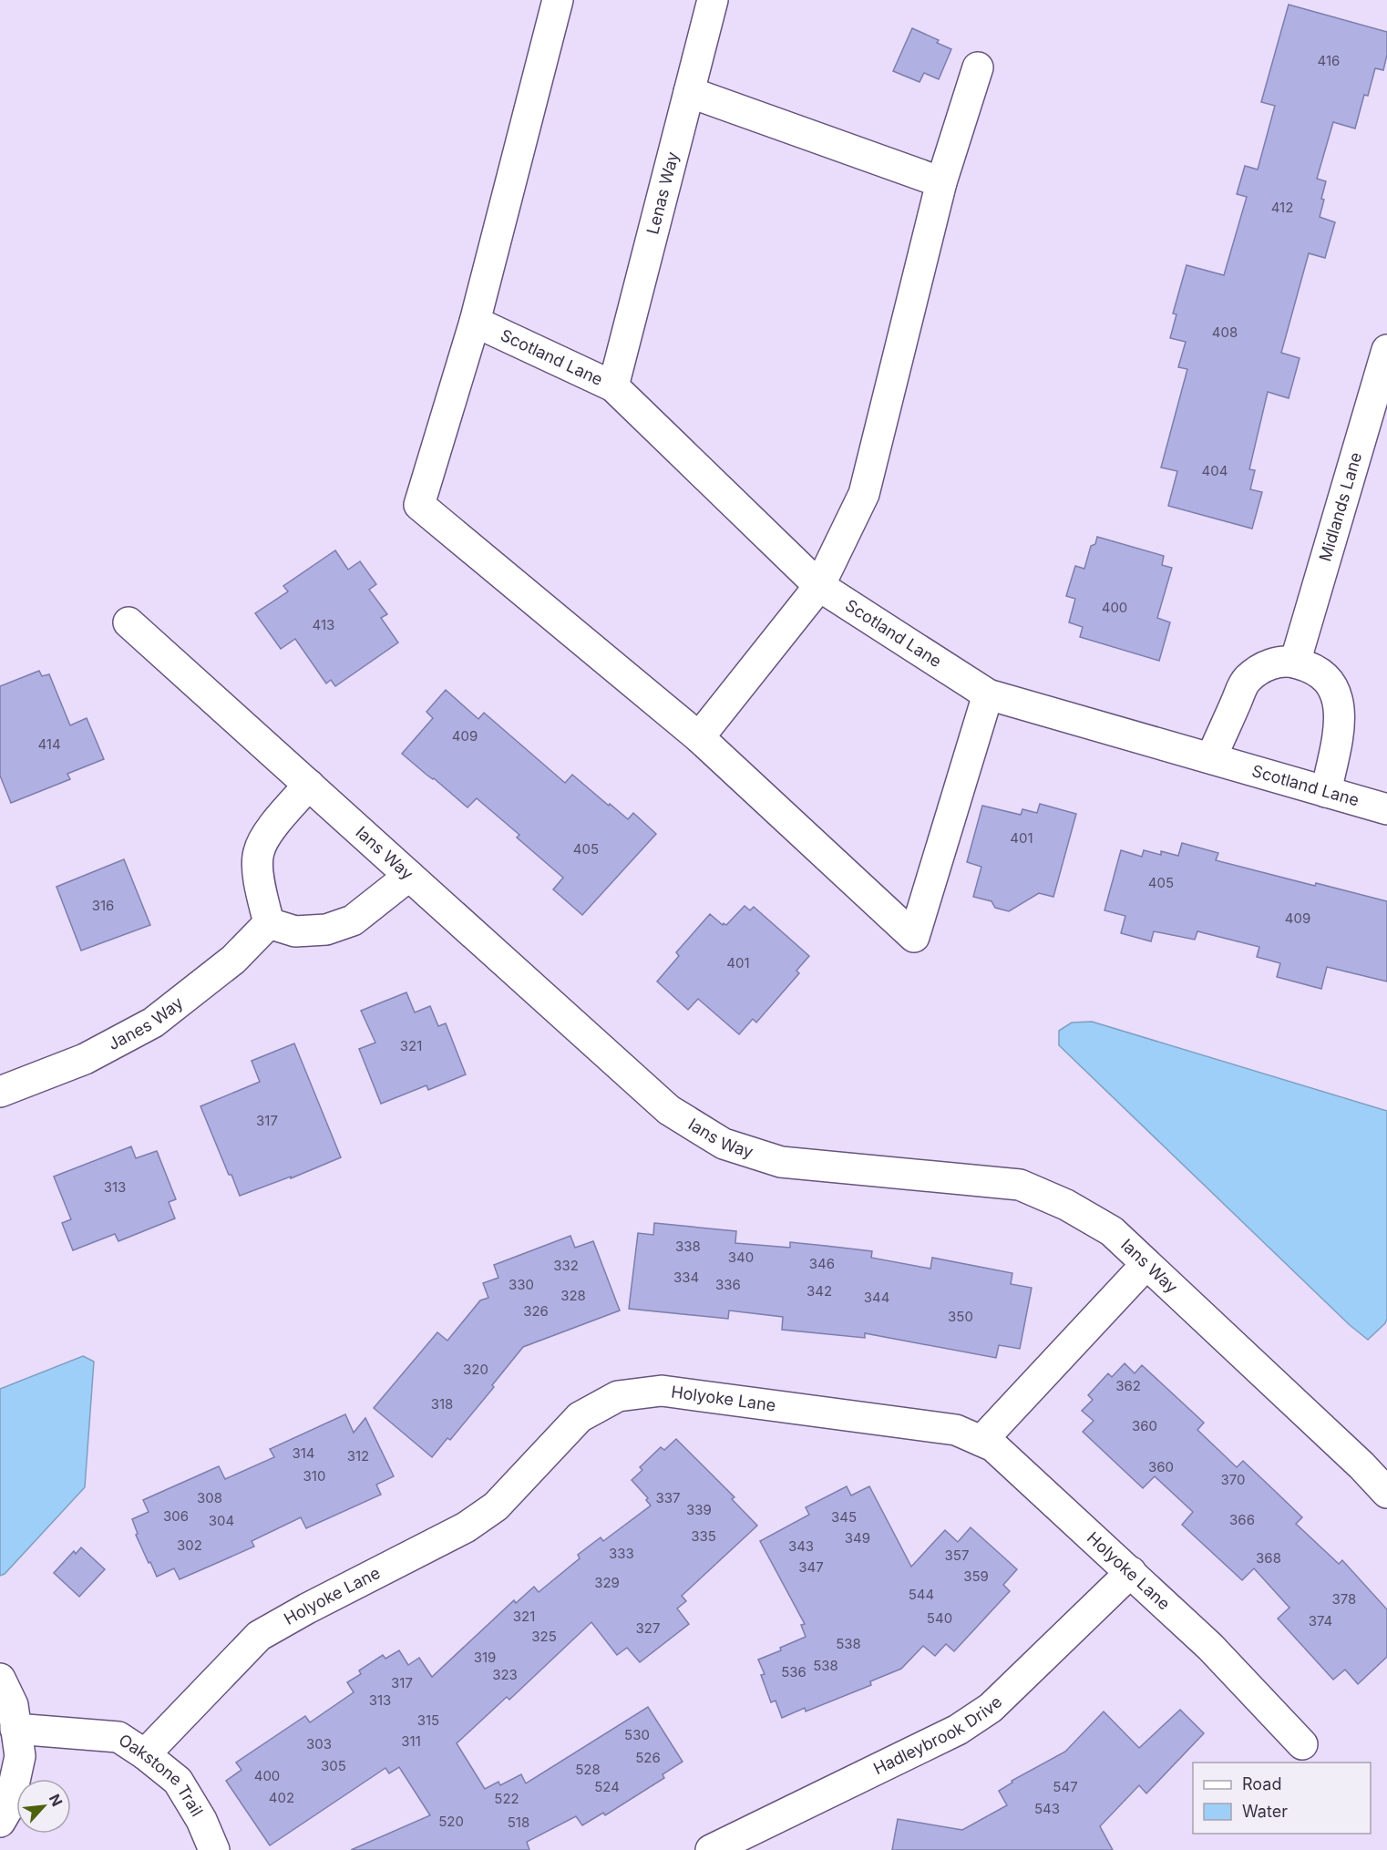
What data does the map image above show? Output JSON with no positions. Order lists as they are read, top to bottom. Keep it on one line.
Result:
{"streets":{"street":["Lenas Way","Scotland Lane","Midlands Lane","Ians Way","Janes Way","Holyoke Lane","Hadleybrook Drive","Oakstone Trail"]},"crossings":[["Lenas Way","Scotland Lane"],["Holyoke Lane","Hadleybrook Drive"],["Holyoke Lane","Oakstone Trail"]],"house_numbers":["416","412","408","404","400","413","409","414","401","405","405","316","409","401","321","317","313","338","340","346","332","334","330","336","342","328","344","326","350","320","362","318","360","314","312","360","310","370","308","337","339","306","345","366","304","335","349","302","343","333","357","368","347","359","329","544","378","321","540","374","327","325","538","319","538","536","323","317","313","315","530","311","303","526","305","528","400","524","547","402","522","543","520","518"],"legend":["Road","Water"],"north":"top right"}
